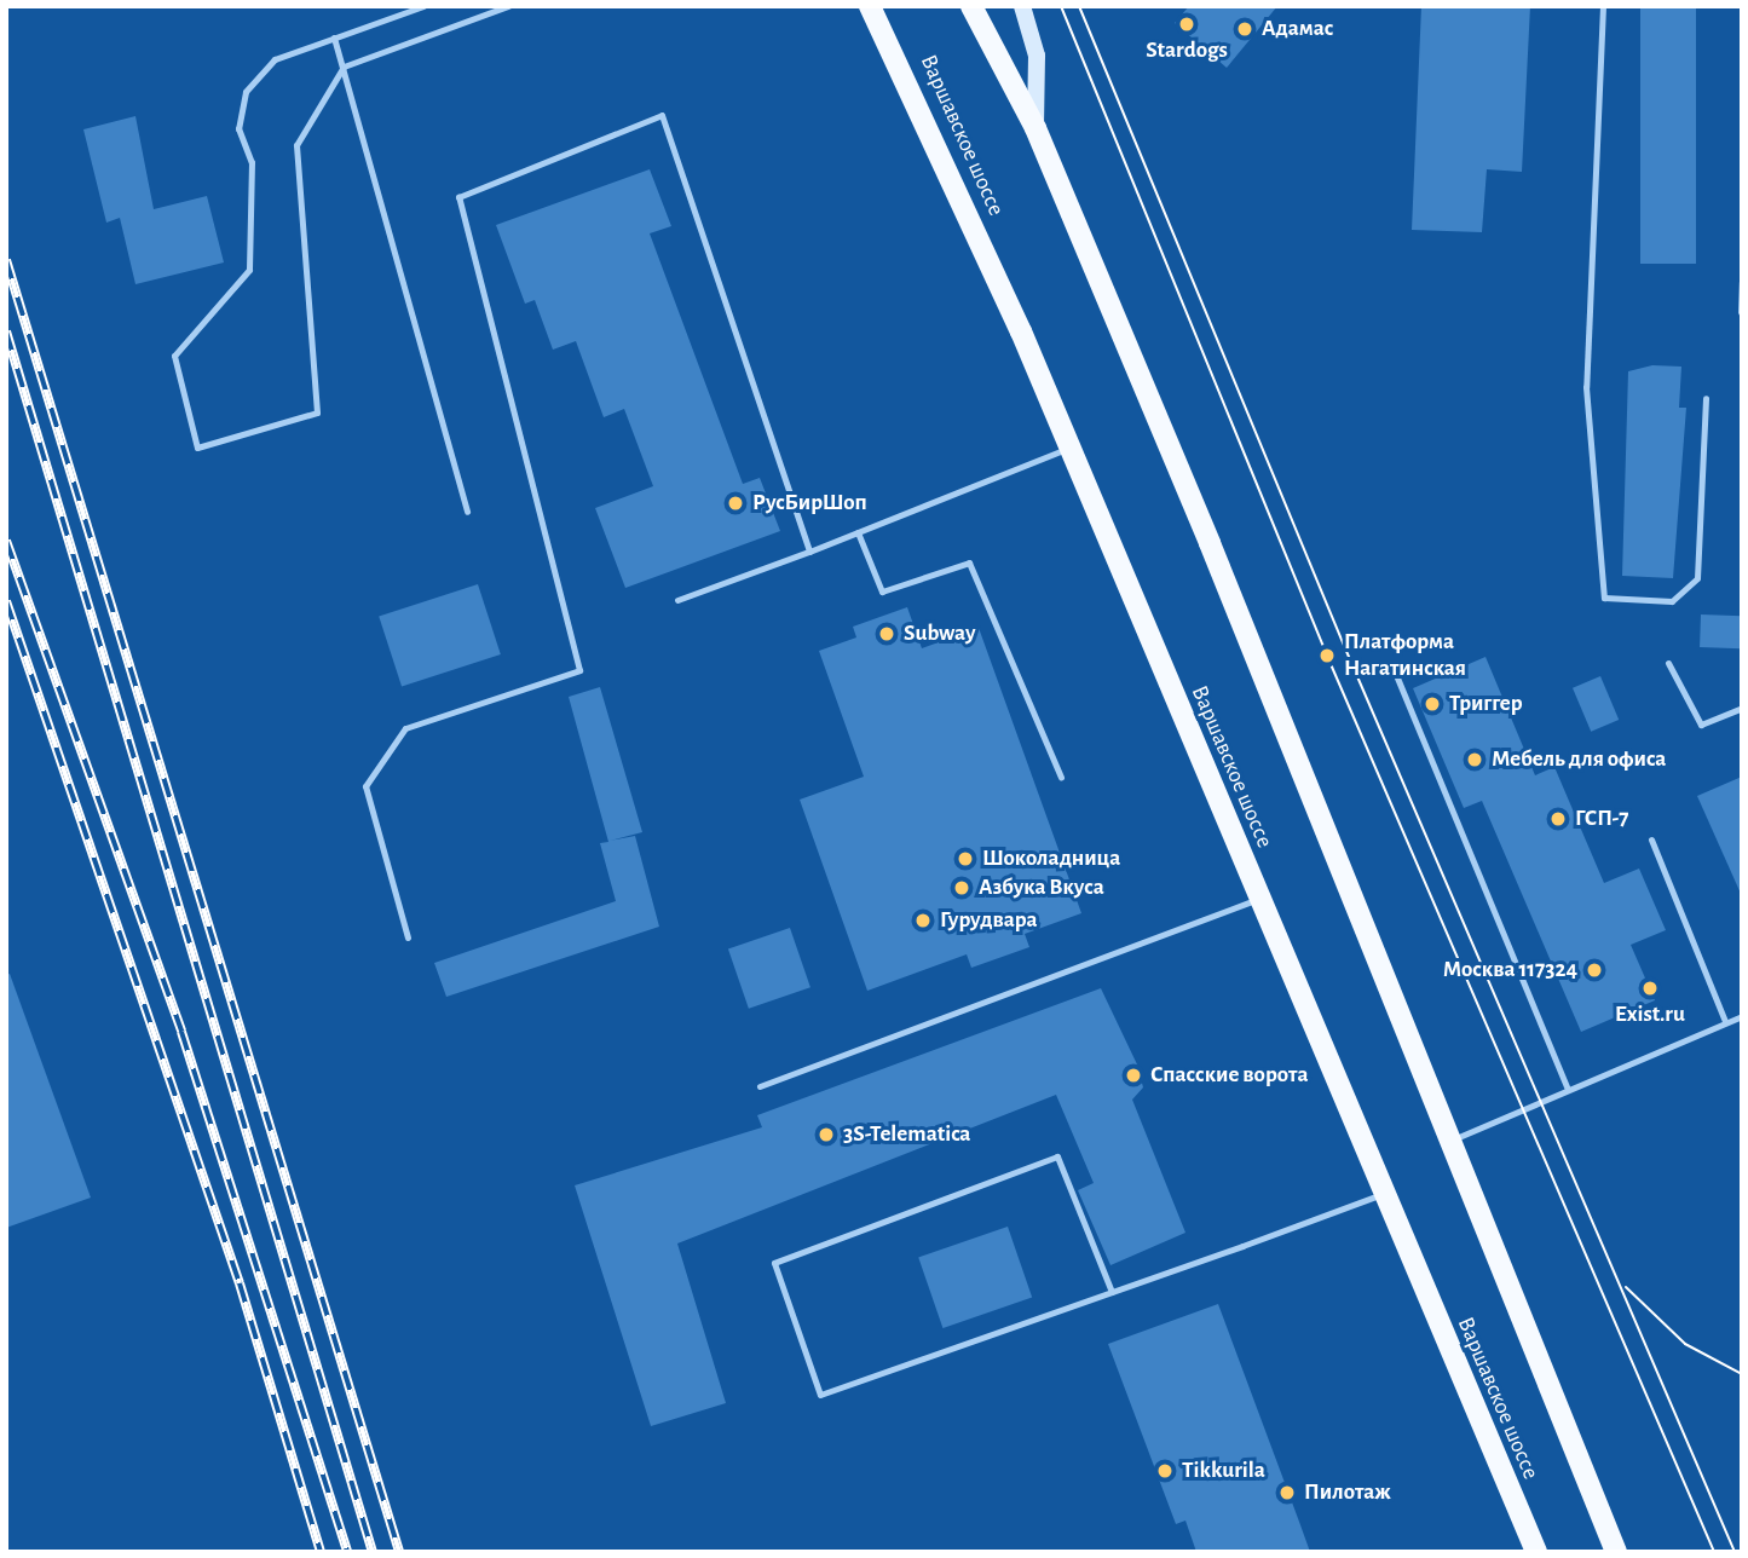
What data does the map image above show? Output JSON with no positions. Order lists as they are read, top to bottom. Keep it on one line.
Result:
{"streets":{"main road":["Варшавское шоссе"]},"places":["Stardogs","Адамас","РусБирШоп","Subway","Платформа Нагатинская","Триггер","Мебель для офиса","ГСП-7","Шоколадница","Азбука Вкуса","Гурудвара","Москва 117324","Exist.ru","Спасские ворота","3S-Telematica","Tikkurila","Пилотаж"]}
